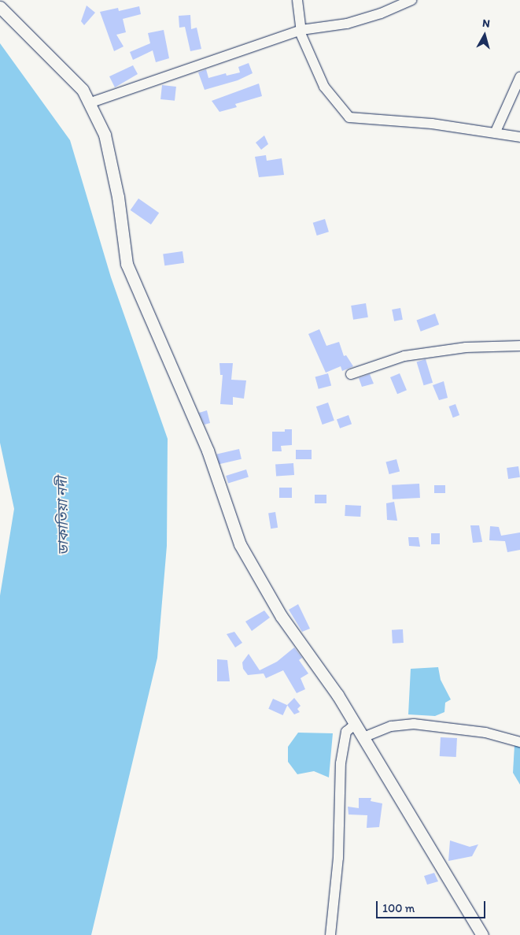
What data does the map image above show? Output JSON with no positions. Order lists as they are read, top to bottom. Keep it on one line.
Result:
{"water":["ডাকাতিয়া নদী"],"scale_bar":"100 m","north":"top"}
